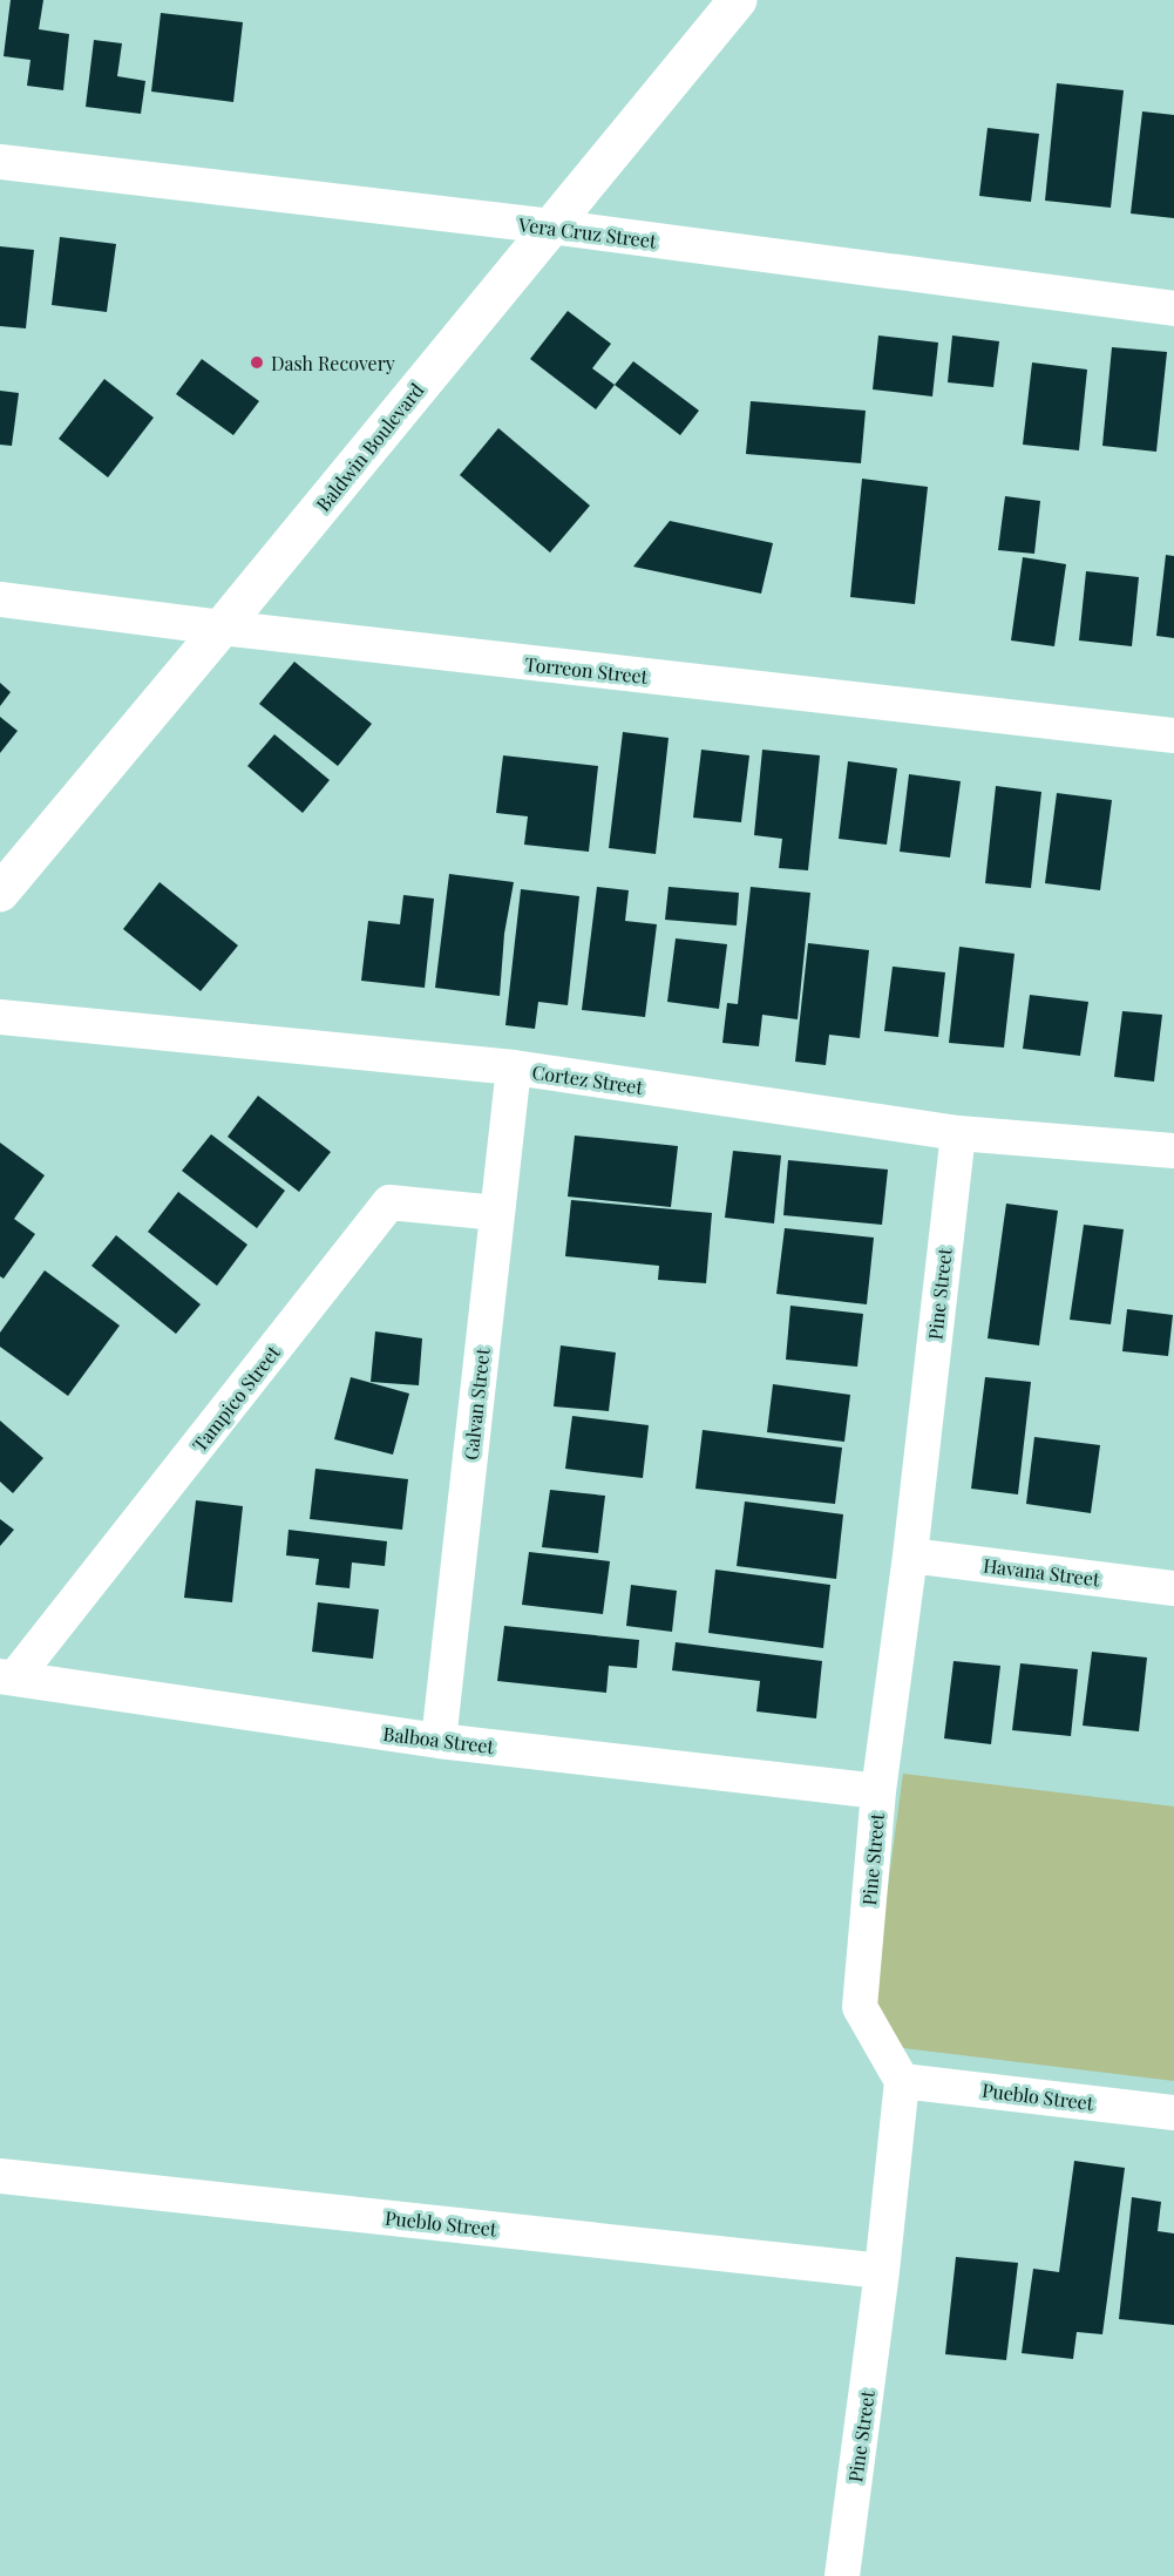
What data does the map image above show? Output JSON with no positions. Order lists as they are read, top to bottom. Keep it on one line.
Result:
{"streets":{"main road":["Baldwin Boulevard"],"street":["Vera Cruz Street","Torreon Street","Cortez Street","Pine Street","Tampico Street","Galvan Street","Havana Street","Balboa Street","Pueblo Street"]},"crossings":[["Vera Cruz Street","Baldwin Boulevard"],["Baldwin Boulevard","Torreon Street"],["Cortez Street","Pine Street"],["Cortez Street","Galvan Street"],["Pine Street","Havana Street"],["Pine Street","Balboa Street"],["Pine Street","Pueblo Street"],["Tampico Street","Galvan Street"],["Tampico Street","Balboa Street"],["Galvan Street","Balboa Street"]],"places":["Dash Recovery"]}
